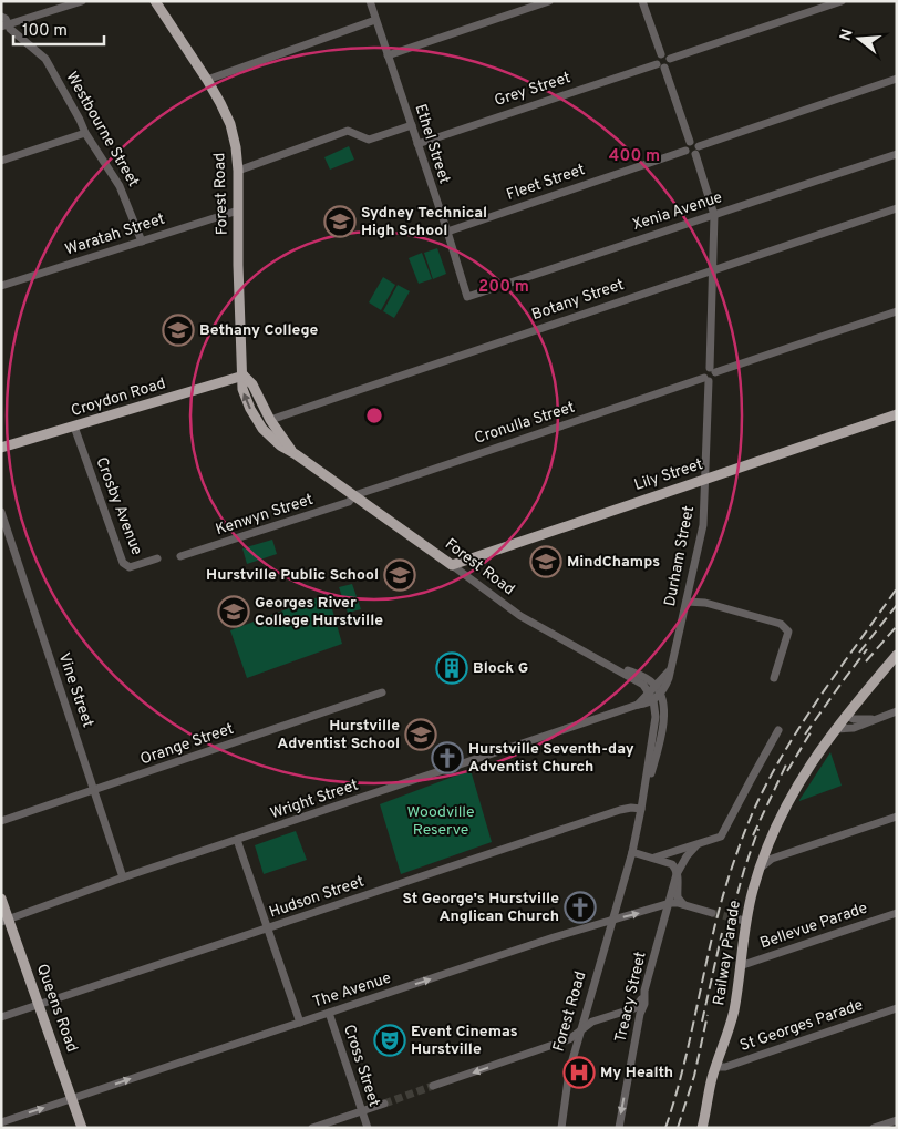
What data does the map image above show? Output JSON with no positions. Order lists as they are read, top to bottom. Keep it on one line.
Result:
{"streets":{"main road":["Forest Road","Croydon Road","Lily Street","Railway Parade","Queens Road"],"street":["Grey Street","Westbourne Street","Ethel Street","Fleet Street","Xenia Avenue","Waratah Street","Botany Street","Cronulla Street","Crosby Avenue","Kenwyn Street","Durham Street","Vine Street","Orange Street","Wright Street","Hudson Street","Bellevue Parade","The Avenue","Treacy Street","St Georges Parade","Cross Street"]},"crossings":[["Grey Street","Ethel Street"],["Westbourne Street","Waratah Street"],["Ethel Street","Fleet Street"],["Ethel Street","Xenia Avenue"],["Forest Road","Waratah Street"],["Forest Road","Botany Street"],["Forest Road","Croydon Road"],["Forest Road","Cronulla Street"],["Forest Road","Lily Street"],["Forest Road","Kenwyn Street"],["Forest Road","Durham Street"],["Forest Road","Wright Street"],["Forest Road","Hudson Street"],["Forest Road","The Avenue"],["Croydon Road","Crosby Avenue"],["Cronulla Street","Kenwyn Street"],["Cronulla Street","Durham Street"],["Lily Street","Durham Street"],["Vine Street","Orange Street"],["Vine Street","Wright Street"],["Wright Street","Queens Road"],["Hudson Street","Queens Road"],["Bellevue Parade","Railway Parade"],["Railway Parade","St Georges Parade"],["The Avenue","Treacy Street"],["The Avenue","Queens Road"],["The Avenue","Cross Street"]],"one_way":["The Avenue","Treacy Street"],"parks":["Woodville Reserve"],"places":{"school or university":["Sydney Technical High School","Bethany College","MindChamps","Hurstville Public School","Georges River College Hurstville","Hurstville Adventist School"],"building":["Block G"],"church":["Hurstville Seventh-day Adventist Church","St George's Hurstville Anglican Church"],"theatre":["Event Cinemas Hurstville"],"hospital":["My Health"]},"scale_bar":"100 m","north":"left","rings":["400 m","200 m"]}
